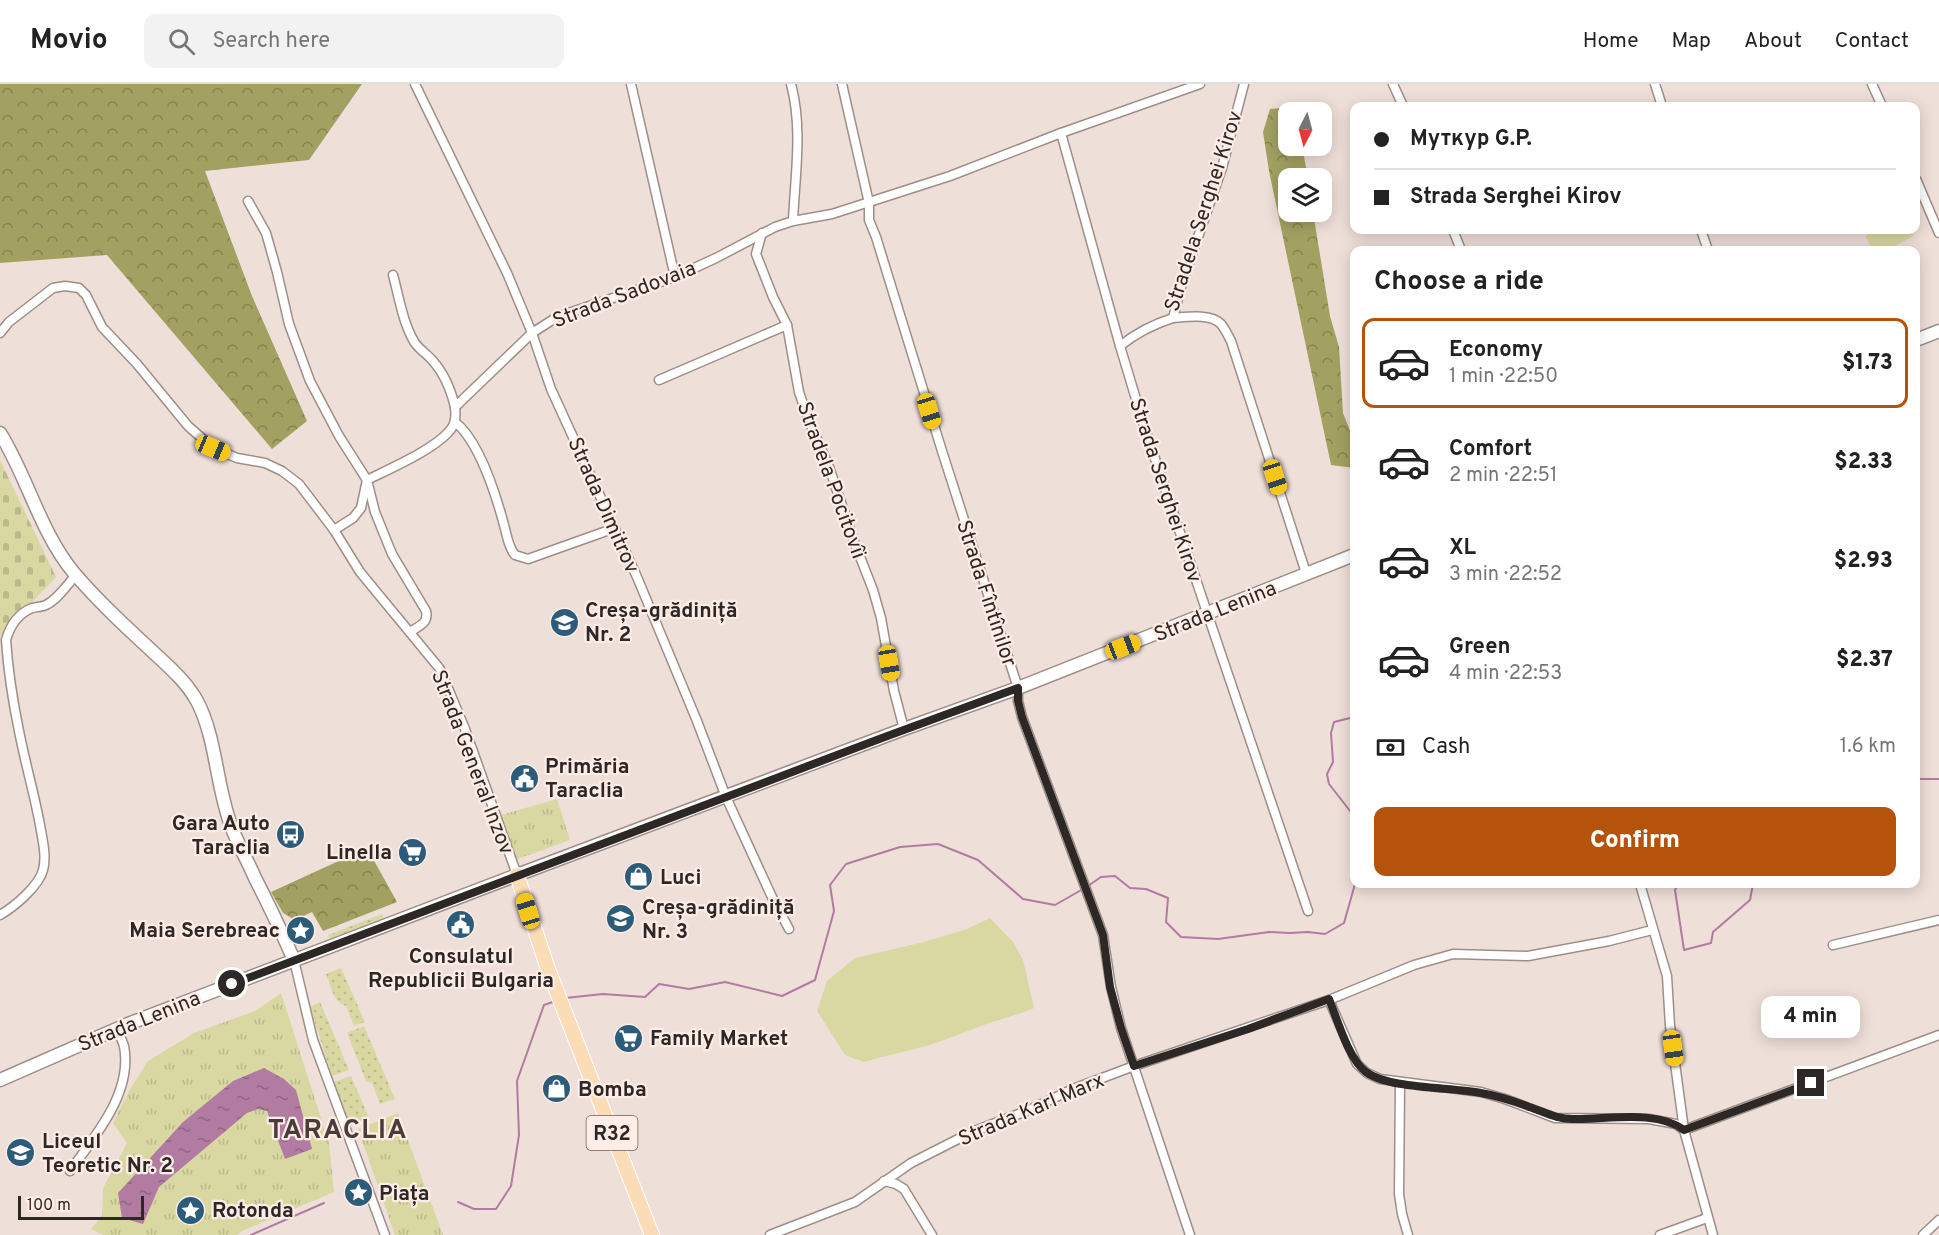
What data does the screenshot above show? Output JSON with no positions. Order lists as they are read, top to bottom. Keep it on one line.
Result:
{"streets":{"main road":["Strada General Inzov","R32"],"street":["Stradela Serghei Kirov","Strada Sadovaia","Stradela Pocitovîi","Strada Serghei Kirov","Strada Dimitrov","Strada Fîntînilor","Strada Lenina","Strada Karl Marx"]},"crossings":[["Stradela Serghei Kirov","Strada Serghei Kirov"],["Strada Sadovaia","Stradela Pocitovîi"],["Strada Sadovaia","Strada Serghei Kirov"],["Strada Sadovaia","Strada Dimitrov"],["Strada Sadovaia","Strada Fîntînilor"],["Stradela Pocitovîi","Strada Lenina"],["Strada Serghei Kirov","Strada Lenina"],["Strada Dimitrov","Strada Lenina"],["Strada Fîntînilor","Strada Lenina"],["Strada Fîntînilor","Strada Karl Marx"],["Strada Lenina","Strada General Inzov"]],"districts":["TARACLIA"],"places":{"school or university":["Creșa-grădiniță Nr. 2","Creșa-grădiniță Nr. 3","Liceul Teoretic Nr. 2"],"public building":["Primăria Taraclia","Consulatul Republicii Bulgaria"],"bus stop":["Gara Auto Taraclia"],"supermarket":["Linella","Family Market"],"shop":["Luci","Bomba"],"place":["Maia Serebreac","Piața","Rotonda"]},"scale_bar":"100 m","north":"bottom","page":{"header":"Movio","search":"Search here","nav":["Home","Map","About","Contact"],"banner":["Муткур G.P.","Strada Serghei Kirov"],"heading":"Choose a ride","list":[{"name":"Economy","note":"1 min · 22:50","value":"$1.73"},{"name":"Comfort","note":"2 min · 22:51","value":"$2.33"},{"name":"XL","note":"3 min · 22:52","value":"$2.93"},{"name":"Green","note":"4 min · 22:53","value":"$2.37"}],"pay":["Cash","1.6 km"],"buttons":"Confirm","bubble":"4 min","scale":"100 m"}}
